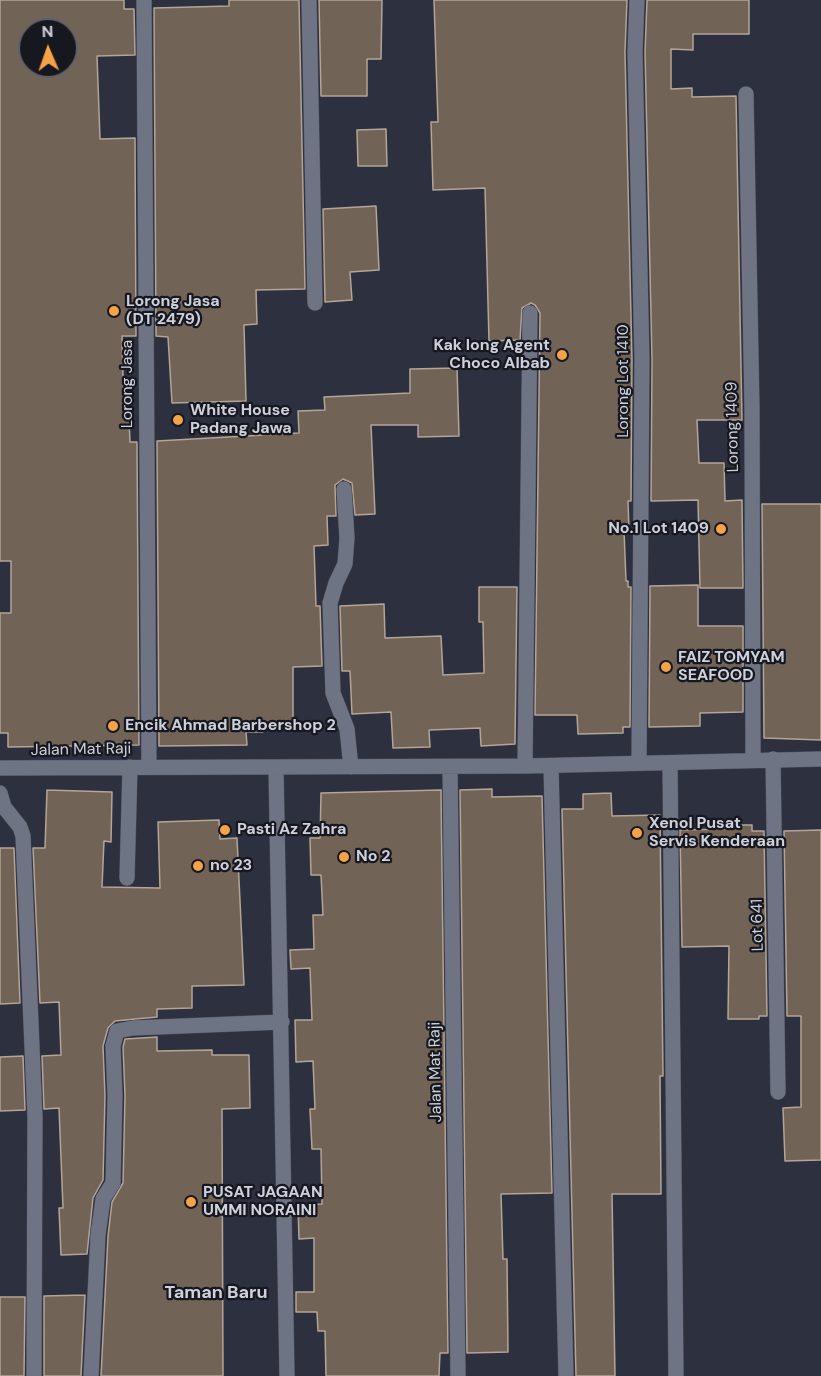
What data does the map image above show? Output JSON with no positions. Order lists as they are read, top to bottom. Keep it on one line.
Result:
{"streets":{"street":["Lorong Lot 1410","Lorong Jasa","Lorong 1409","Jalan Mat Raji","Lot 641"]},"crossings":[["Lorong Lot 1410","Jalan Mat Raji"],["Lorong Jasa","Jalan Mat Raji"],["Lorong 1409","Jalan Mat Raji"],["Jalan Mat Raji","Lot 641"]],"districts":["Taman Baru"],"places":["Lorong Jasa (DT 2479)","Kak long Agent Choco Albab","White House Padang Jawa","No.1 Lot 1409","FAIZ TOMYAM SEAFOOD","Encik Ahmad Barbershop 2","Pasti Az Zahra","Xenol Pusat Servis Kenderaan","No 2","no 23","PUSAT JAGAAN UMMI NORAINI"],"north":"top"}
